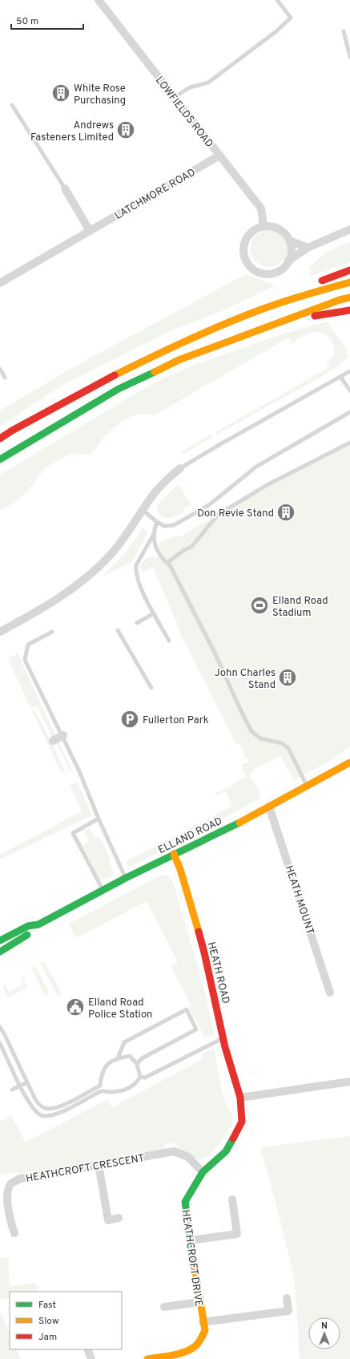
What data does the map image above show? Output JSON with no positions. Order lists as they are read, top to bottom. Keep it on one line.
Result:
{"streets":{"main road":["ELLAND ROAD","HEATH ROAD","HEATHCROFT DRIVE"],"street":["LOWFIELDS ROAD","LATCHMORE ROAD","HEATH MOUNT","HEATHCROFT CRESCENT"]},"crossings":[["LOWFIELDS ROAD","LATCHMORE ROAD"],["ELLAND ROAD","HEATH MOUNT"],["ELLAND ROAD","HEATH ROAD"],["HEATH ROAD","HEATHCROFT DRIVE"],["HEATHCROFT CRESCENT","HEATHCROFT DRIVE"]],"places":{"building":["White Rose Purchasing","Andrews Fasteners Limited","Don Revie Stand","John Charles Stand"],"sports":["Elland Road Stadium"],"parking":["Fullerton Park"],"public building":["Elland Road Police Station"]},"legend":["Fast","Slow","Jam"],"scale_bar":"50 m","north":"top"}
